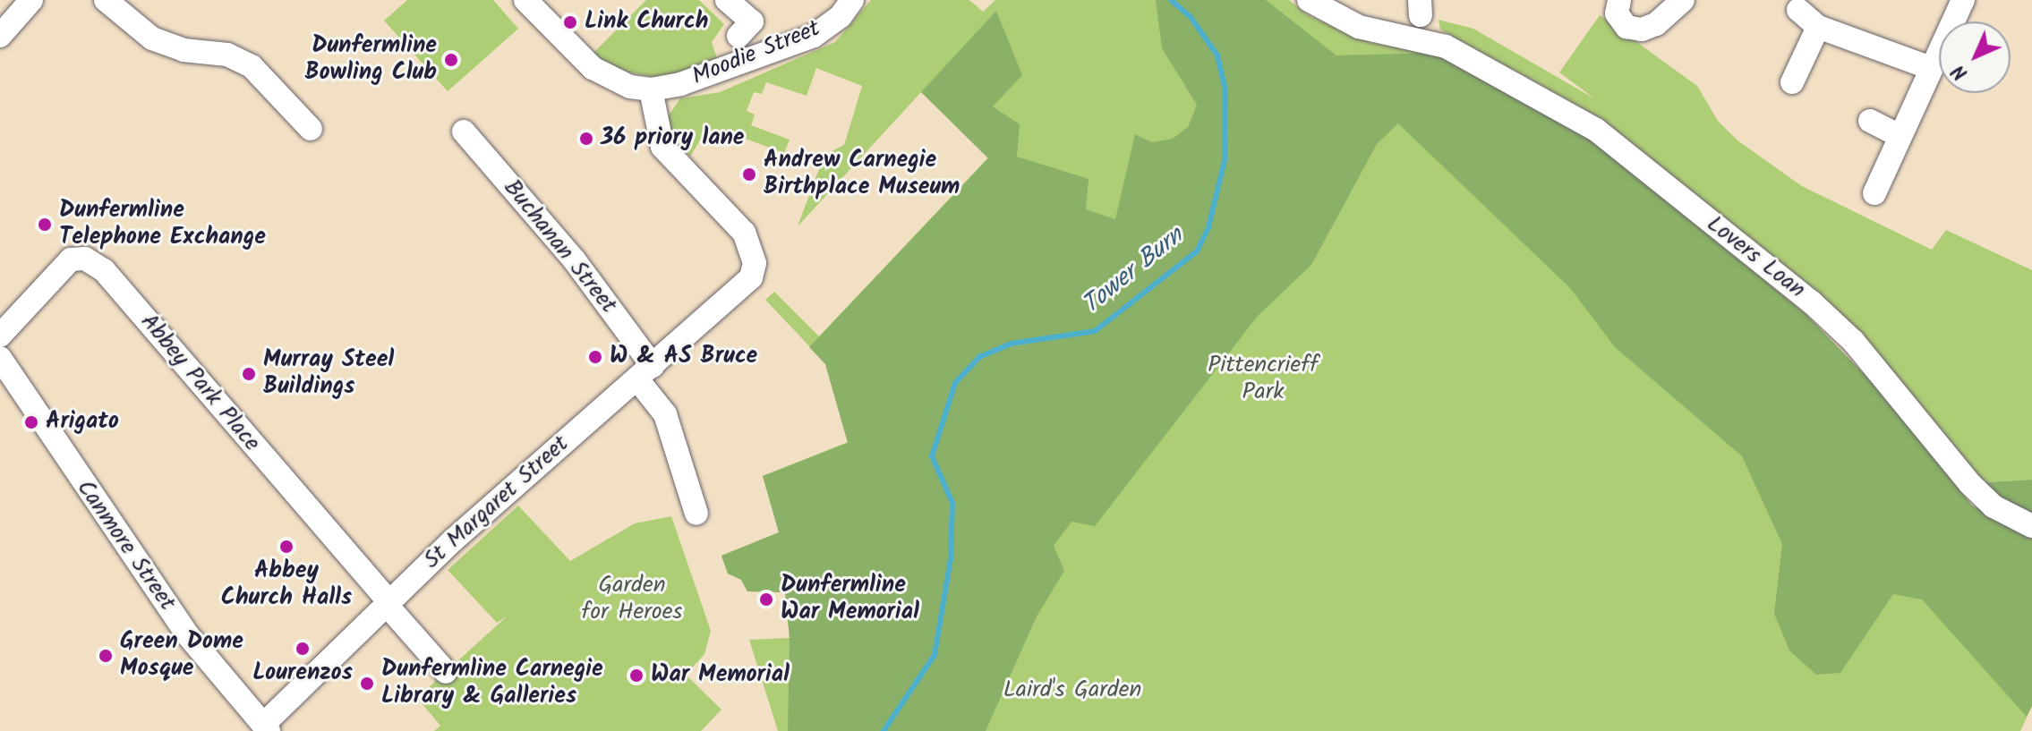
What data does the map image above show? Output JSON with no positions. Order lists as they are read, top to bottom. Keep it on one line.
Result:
{"streets":{"street":["Moodie Street","Buchanan Street","Lovers Loan","Abbey Park Place","St Margaret Street","Canmore Street"]},"crossings":[["Moodie Street","St Margaret Street"],["Buchanan Street","St Margaret Street"],["Abbey Park Place","St Margaret Street"],["St Margaret Street","Canmore Street"]],"water":["Tower Burn"],"parks":["Pittencrieff Park","Garden for Heroes","Laird's Garden"],"places":["Link Church","Dunfermline Bowling Club","36 priory lane","Andrew Carnegie Birthplace Museum","Dunfermline Telephone Exchange","W & AS Bruce","Murray Steel Buildings","Arigato","Abbey Church Halls","Dunfermline War Memorial","Lourenzos","Green Dome Mosque","War Memorial","Dunfermline Carnegie Library & Galleries"],"north":"bottom left"}
